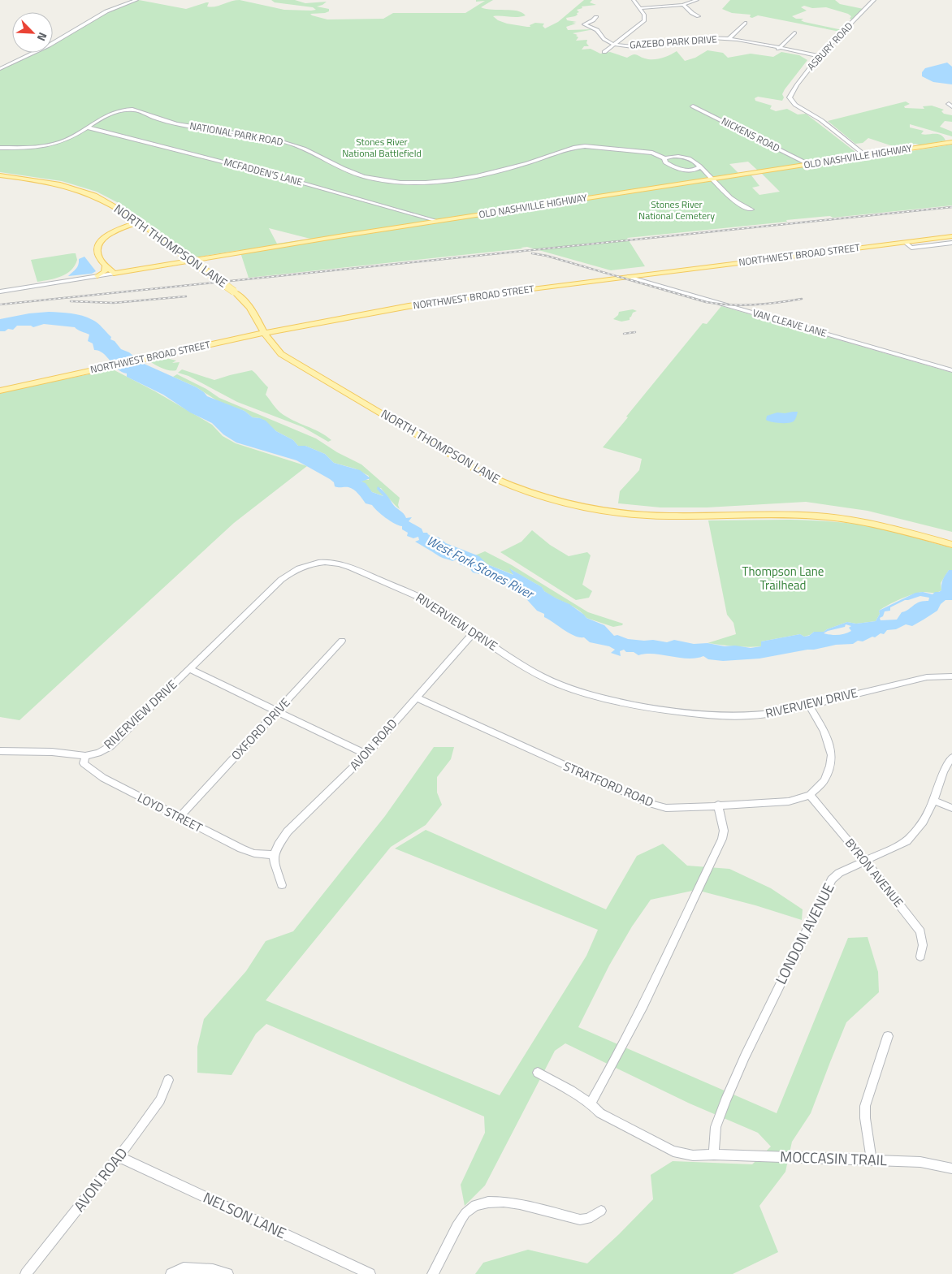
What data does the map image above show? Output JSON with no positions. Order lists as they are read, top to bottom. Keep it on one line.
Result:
{"streets":{"main road":["OLD NASHVILLE HIGHWAY","NORTH THOMPSON LANE","NORTHWEST BROAD STREET"],"street":["GAZEBO PARK DRIVE","ASBURY ROAD","NATIONAL PARK ROAD","NICKENS ROAD","MCFADDEN'S LANE","VAN CLEAVE LANE","RIVERVIEW DRIVE","OXFORD DRIVE","AVON ROAD","STRATFORD ROAD","LOYD STREET","BYRON AVENUE","LONDON AVENUE","MOCCASIN TRAIL","NELSON LANE"]},"crossings":[["GAZEBO PARK DRIVE","ASBURY ROAD"],["ASBURY ROAD","OLD NASHVILLE HIGHWAY"],["NATIONAL PARK ROAD","OLD NASHVILLE HIGHWAY"],["NATIONAL PARK ROAD","MCFADDEN'S LANE"],["NICKENS ROAD","OLD NASHVILLE HIGHWAY"],["OLD NASHVILLE HIGHWAY","MCFADDEN'S LANE"],["NORTH THOMPSON LANE","NORTHWEST BROAD STREET"],["NORTHWEST BROAD STREET","VAN CLEAVE LANE"],["RIVERVIEW DRIVE","AVON ROAD"],["RIVERVIEW DRIVE","STRATFORD ROAD"],["RIVERVIEW DRIVE","LOYD STREET"],["OXFORD DRIVE","LOYD STREET"],["AVON ROAD","STRATFORD ROAD"],["AVON ROAD","LOYD STREET"],["AVON ROAD","NELSON LANE"],["STRATFORD ROAD","BYRON AVENUE"],["BYRON AVENUE","LONDON AVENUE"],["LONDON AVENUE","MOCCASIN TRAIL"]],"water":["West Fork Stones River"],"parks":["Stones River National Battlefield","Stones River National Cemetery","Thompson Lane Trailhead"],"north":"bottom right"}
